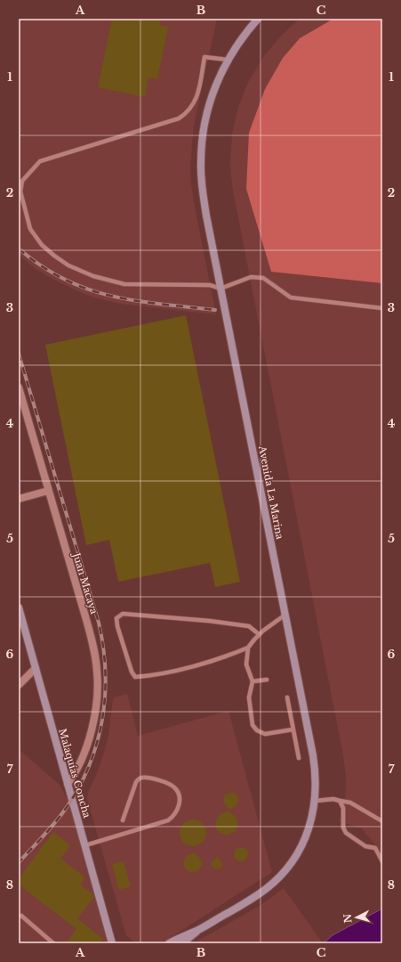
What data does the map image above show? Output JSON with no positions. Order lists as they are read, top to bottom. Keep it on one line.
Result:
{"streets":{"main road":["Avenida La Marina","Malaquías Concha"],"street":["Juan Macaya"]},"crossings":[["Juan Macaya","Malaquías Concha"]],"north":"left","grid":{"columns":["A","B","C"],"rows":["1","2","3","4","5","6","7","8"]}}
